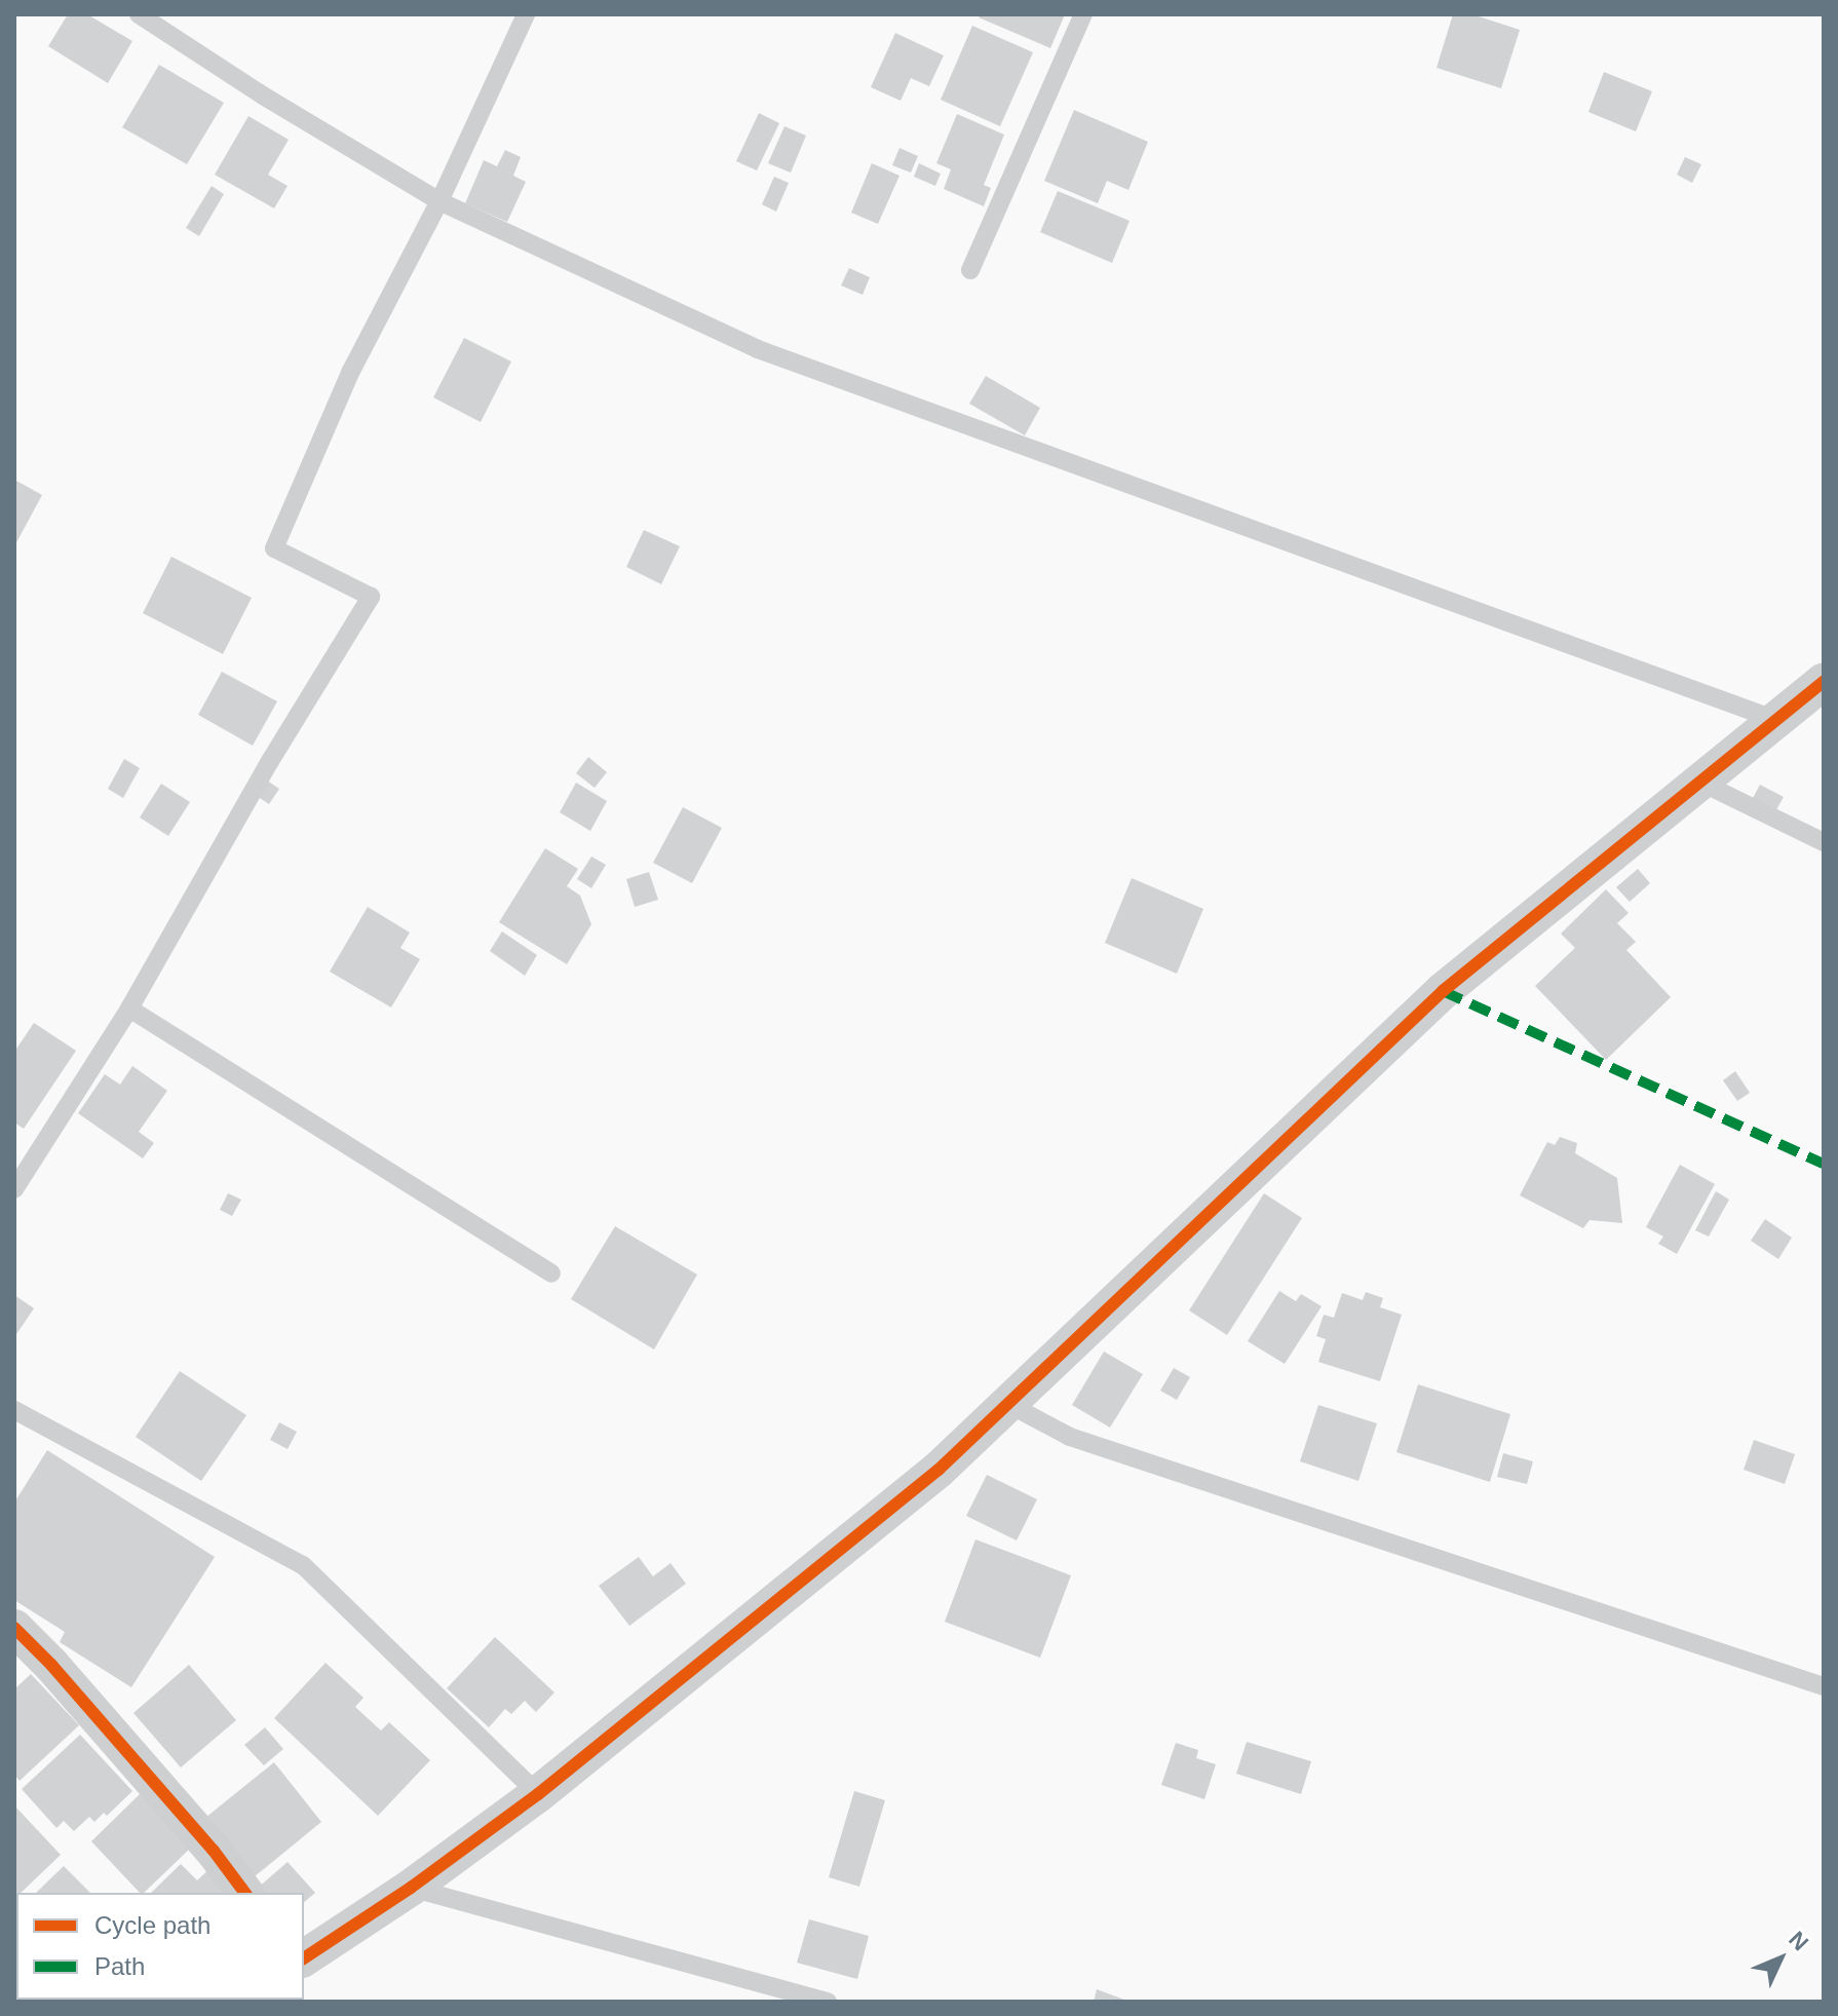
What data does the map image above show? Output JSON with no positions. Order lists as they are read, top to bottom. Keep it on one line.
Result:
{"legend":["Cycle path","Path"],"north":"top right"}
